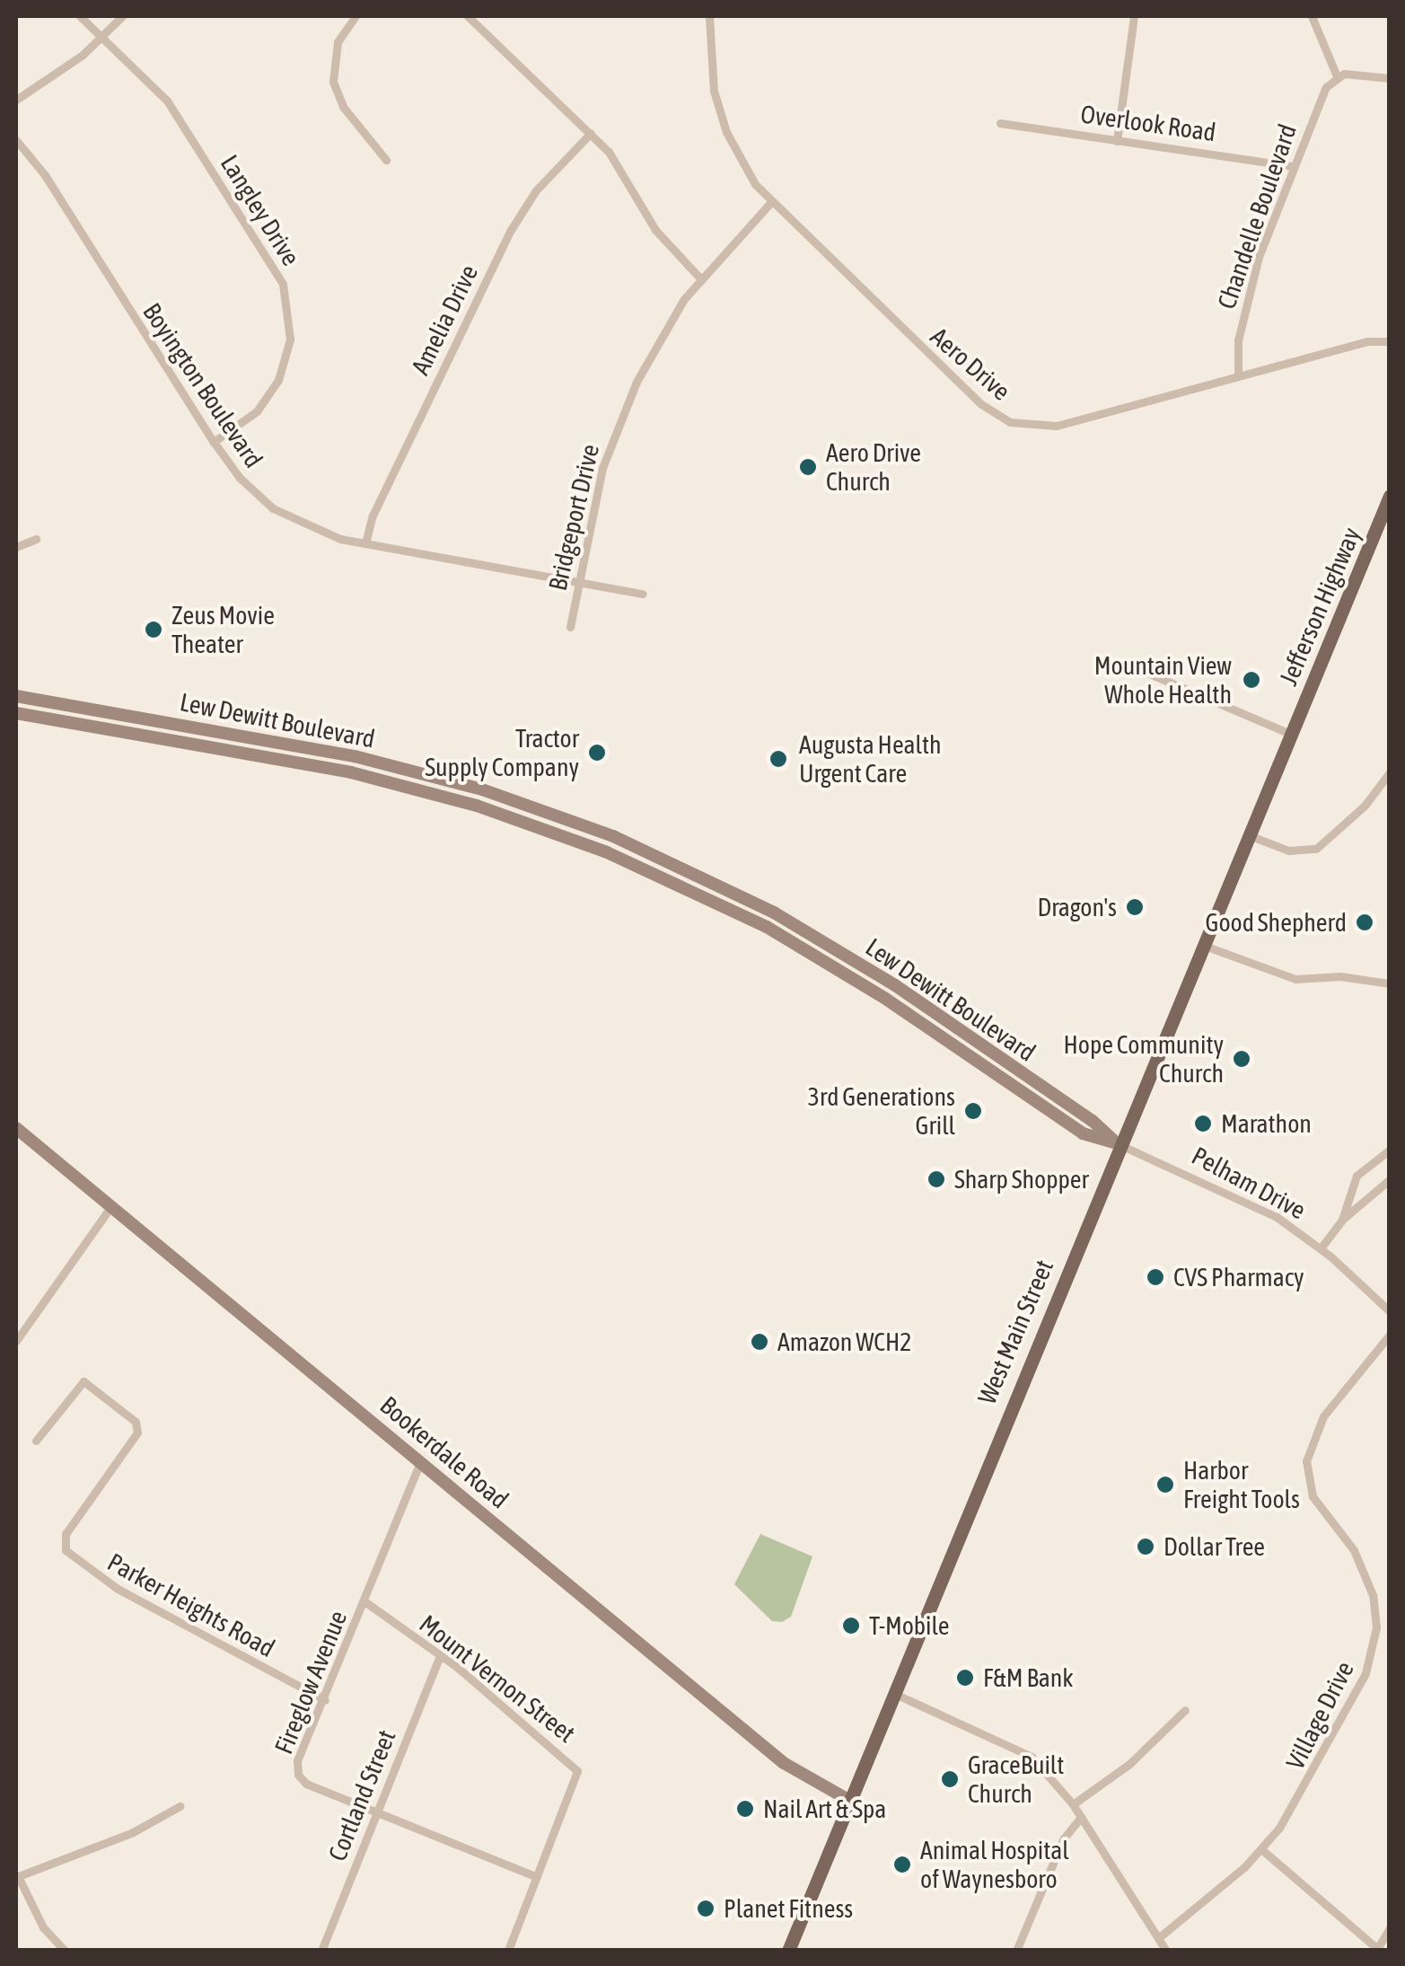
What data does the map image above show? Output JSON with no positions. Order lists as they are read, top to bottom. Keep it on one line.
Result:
{"streets":{"main road":["Jefferson Highway","Lew Dewitt Boulevard","West Main Street","Bookerdale Road"],"street":["Overlook Road","Langley Drive","Chandelle Boulevard","Amelia Drive","Aero Drive","Boyington Boulevard","Bridgeport Drive","Pelham Drive","Parker Heights Road","Mount Vernon Street","Fireglow Avenue","Village Drive","Cortland Street"]},"crossings":[["Overlook Road","Chandelle Boulevard"],["Langley Drive","Boyington Boulevard"],["Chandelle Boulevard","Aero Drive"],["Amelia Drive","Boyington Boulevard"],["Boyington Boulevard","Bridgeport Drive"],["Jefferson Highway","West Main Street"],["Lew Dewitt Boulevard","Pelham Drive"],["Lew Dewitt Boulevard","West Main Street"],["Pelham Drive","West Main Street"],["West Main Street","Bookerdale Road"],["Bookerdale Road","Fireglow Avenue"],["Parker Heights Road","Fireglow Avenue"],["Mount Vernon Street","Fireglow Avenue"],["Mount Vernon Street","Cortland Street"],["Fireglow Avenue","Cortland Street"]],"places":["Aero Drive Church","Zeus Movie Theater","Mountain View Whole Health","Tractor Supply Company","Augusta Health Urgent Care","Dragon's","Good Shepherd","Hope Community Church","3rd Generations Grill","Marathon","Sharp Shopper","CVS Pharmacy","Amazon WCH2","Harbor Freight Tools","Dollar Tree","T-Mobile","F&M Bank","GraceBuilt Church","Nail Art & Spa","Animal Hospital of Waynesboro","Planet Fitness"]}
